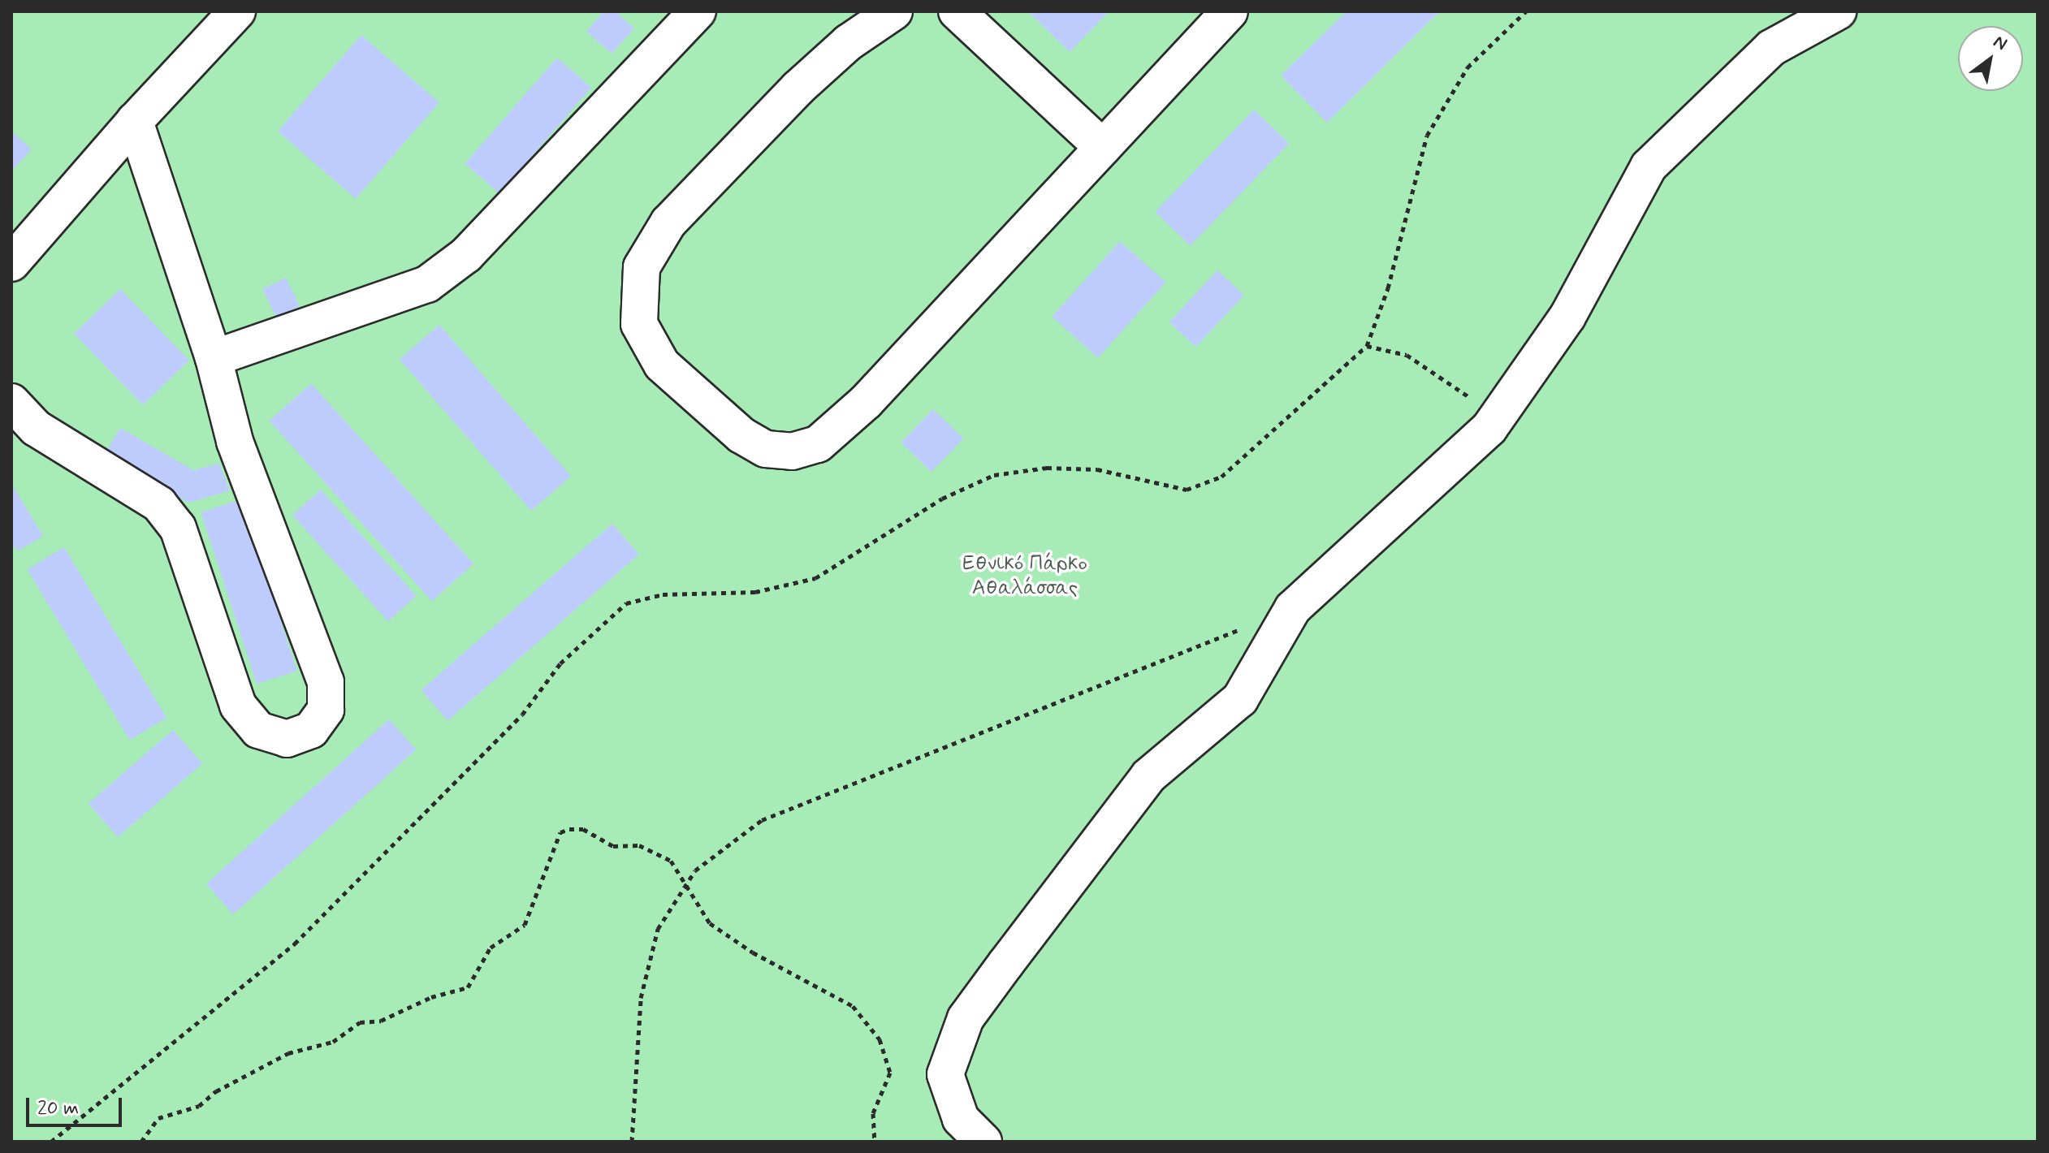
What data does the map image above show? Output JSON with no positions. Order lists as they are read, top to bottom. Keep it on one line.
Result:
{"parks":["Εθνικό Πάρκο Αθαλάσσας"],"scale_bar":"20 m","north":"top right"}
